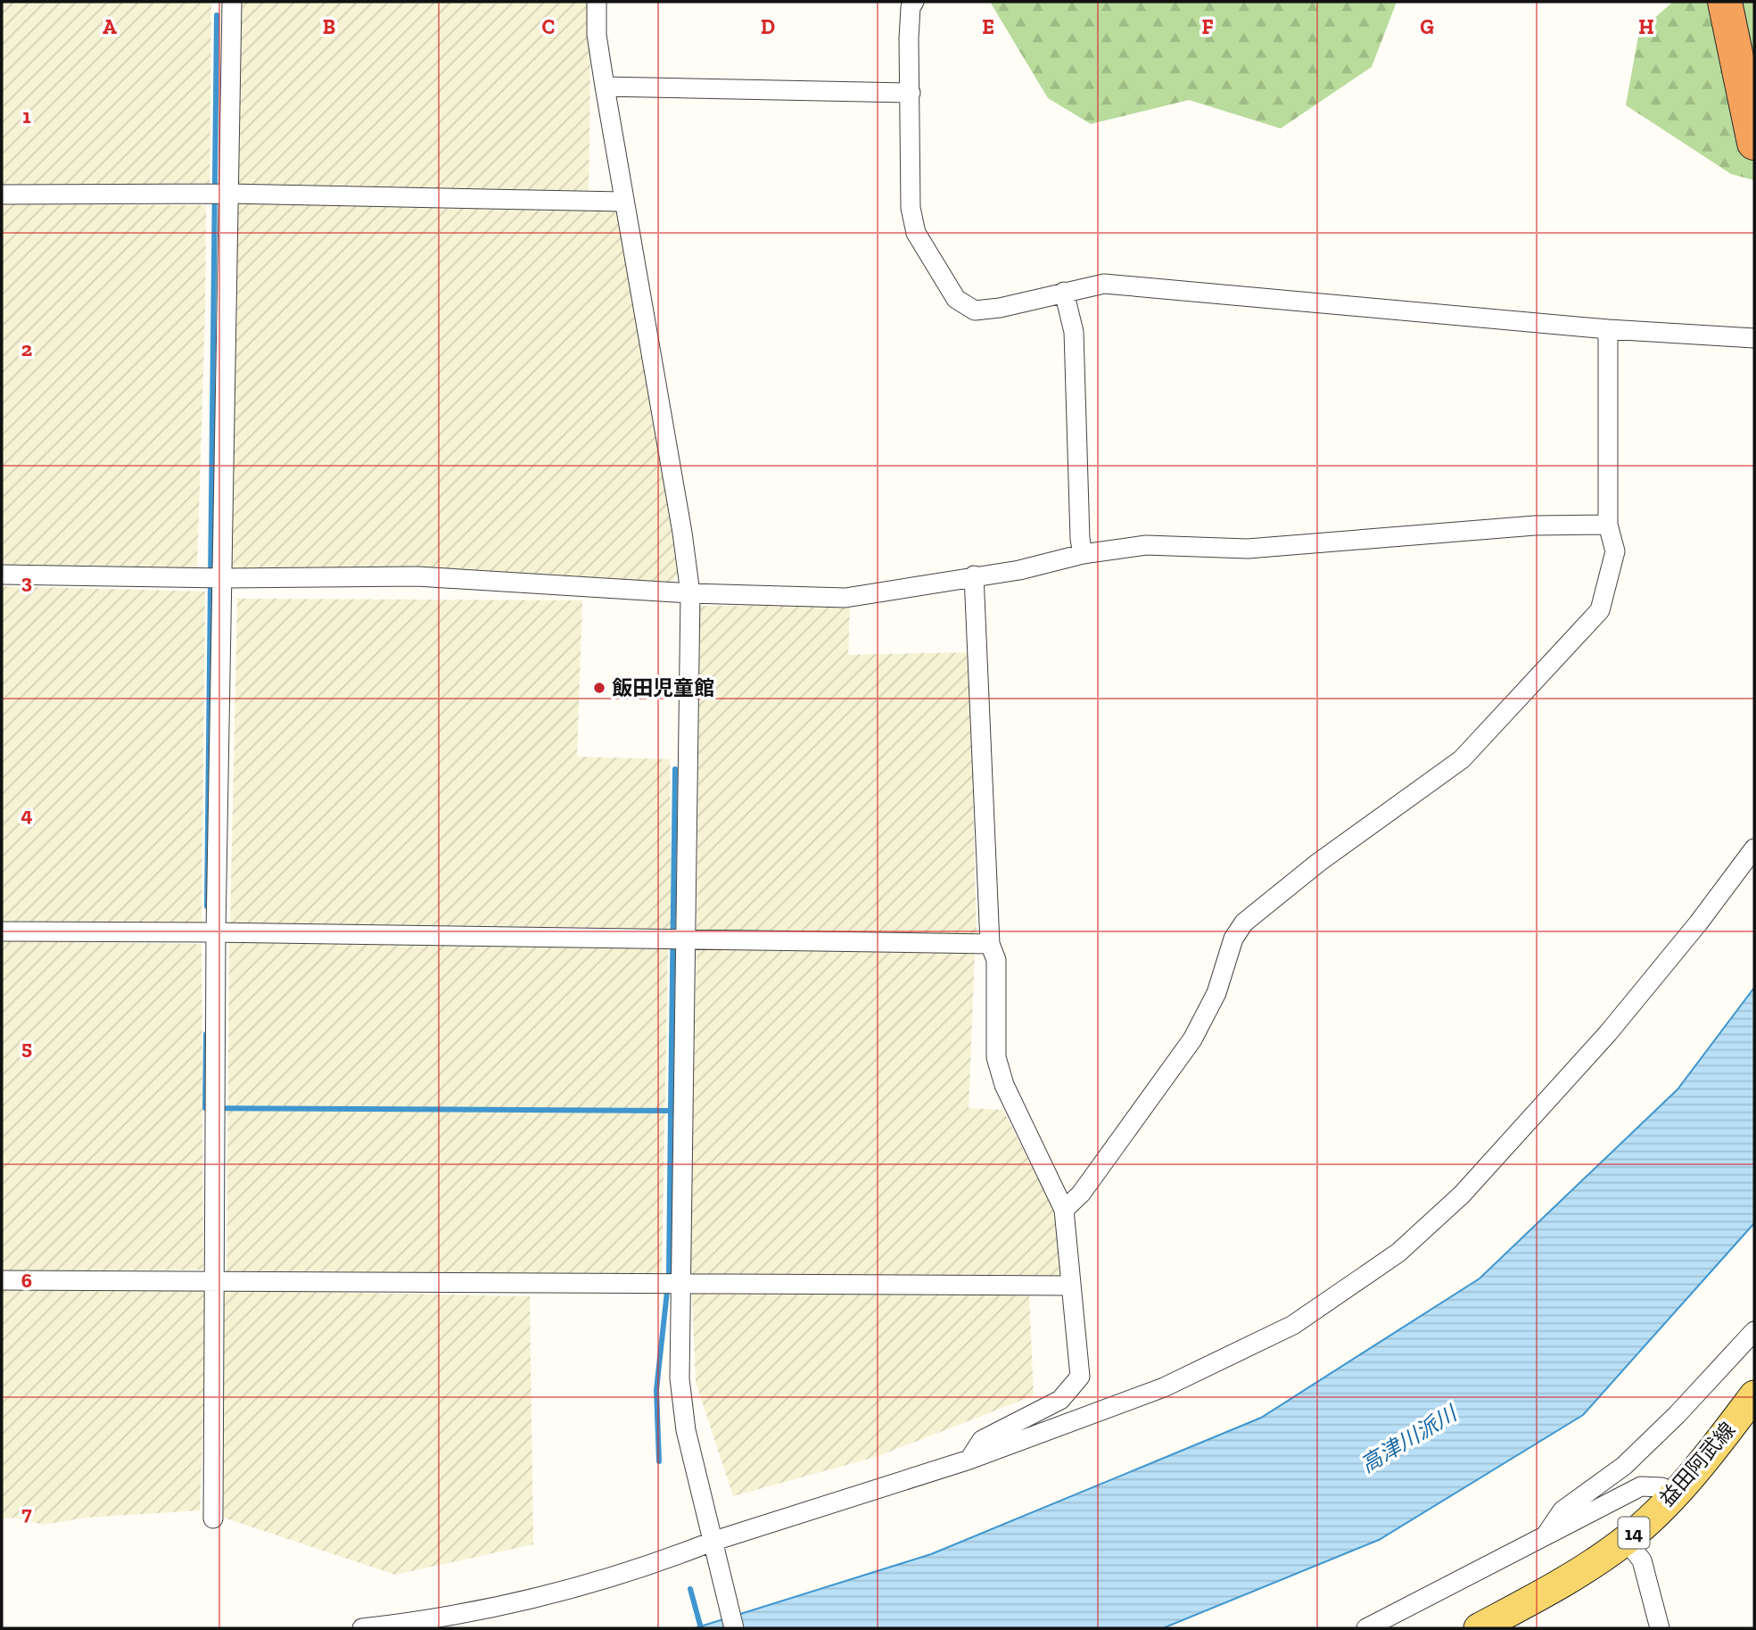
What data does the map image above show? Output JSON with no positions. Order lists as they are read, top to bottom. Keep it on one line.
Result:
{"streets":{"main road":["益田阿武線","14"]},"water":["高津川派川"],"places":["飯田児童館"],"grid":{"columns":["A","B","C","D","E","F","G","H"],"rows":["1","2","3","4","5","6","7"]}}
